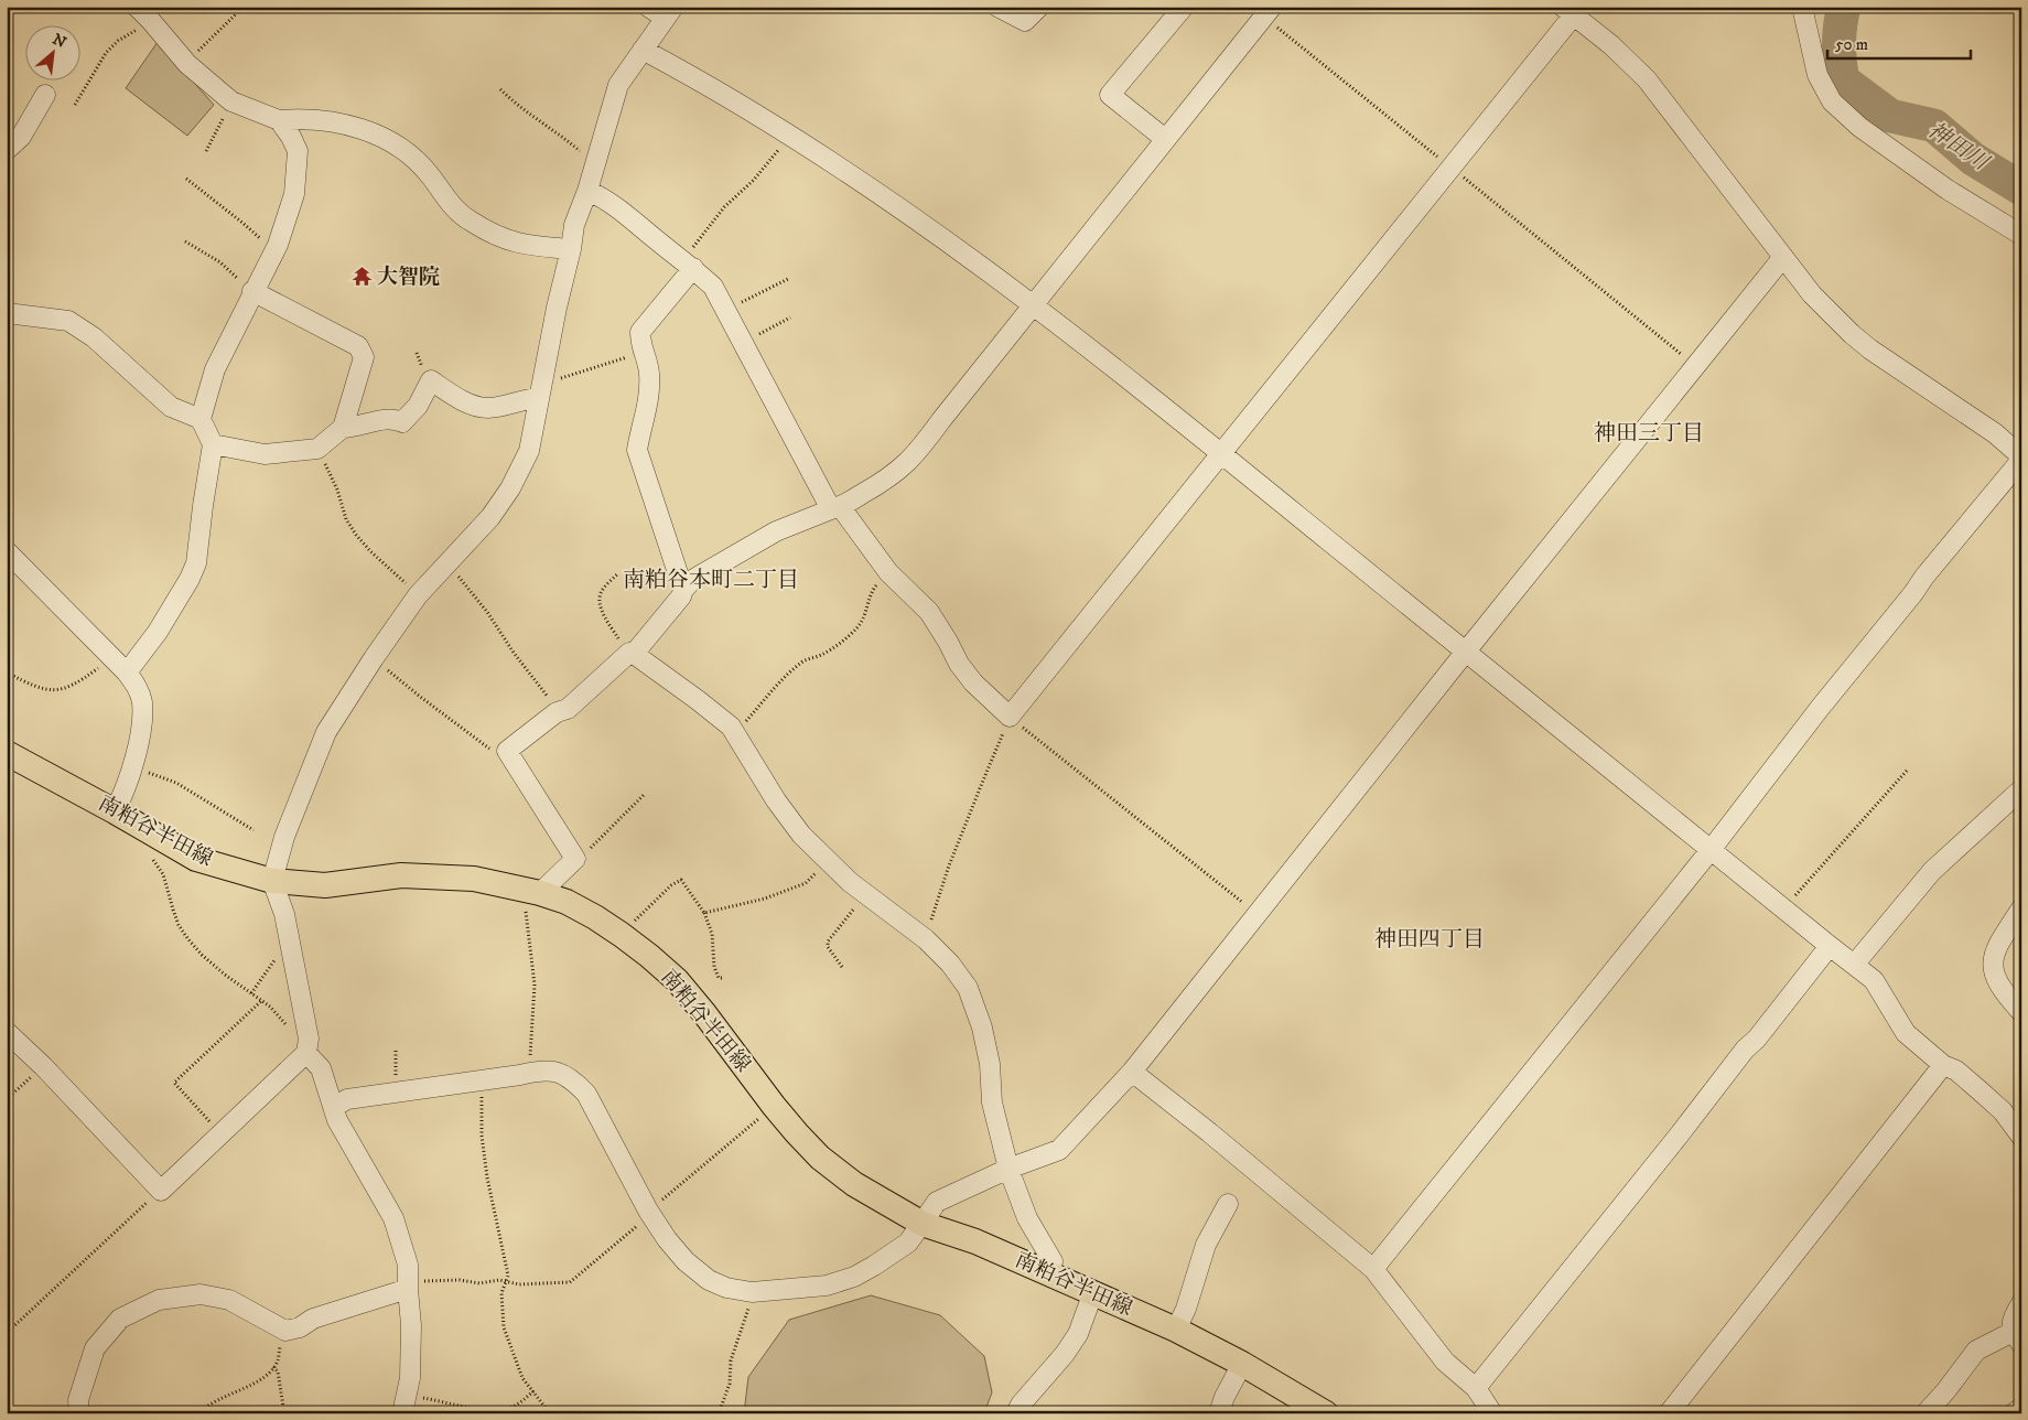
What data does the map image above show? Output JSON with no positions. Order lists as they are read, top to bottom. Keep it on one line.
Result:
{"streets":{"main road":["南粕谷半田線"]},"districts":["神田三丁目","南粕谷本町二丁目","神田四丁目"],"water":["神田川"],"places":{"temple":["大智院"]},"scale_bar":"50 m","north":"top right"}
